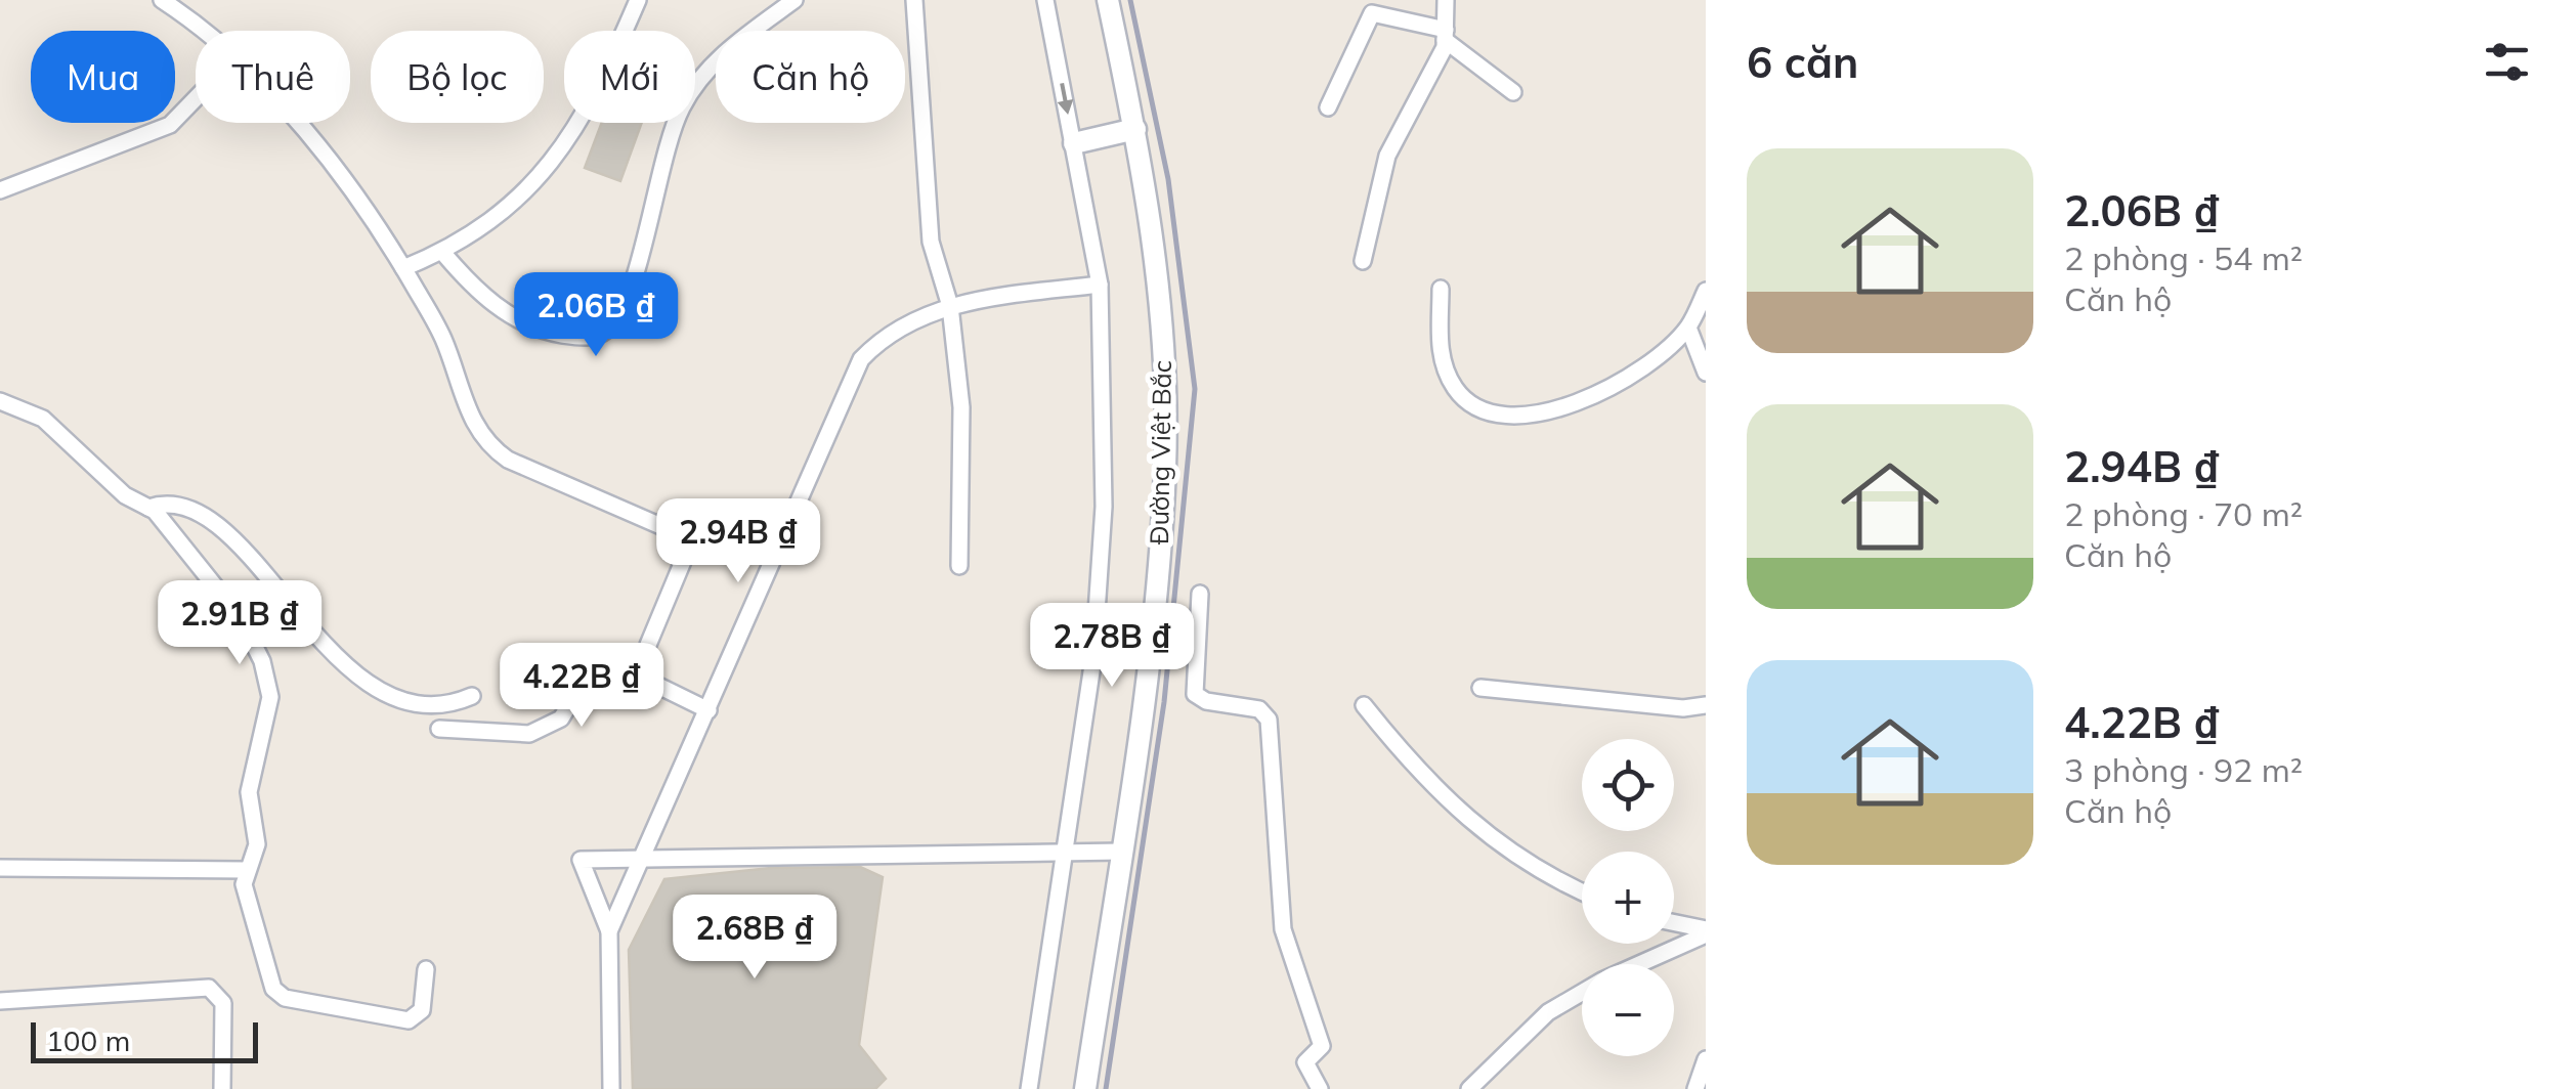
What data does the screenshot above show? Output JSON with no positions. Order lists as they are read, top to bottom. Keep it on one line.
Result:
{"streets":{"main road":["Đường Việt Bắc"]},"scale_bar":"100 m","page":{"heading":"6 căn","chip":["Mua","Thuê","Bộ lọc","Mới","Căn hộ"],"list":[{"name":"2.06B ₫","note":"2 phòng · 54 m² · Căn hộ"},{"name":"2.94B ₫","note":"2 phòng · 70 m² · Căn hộ"},{"name":"4.22B ₫","note":"3 phòng · 92 m² · Căn hộ"}],"price":["2.06B ₫","2.94B ₫","2.91B ₫","2.78B ₫","4.22B ₫","2.68B ₫"],"map_buttons":["+","−"],"scale":"100 m"}}
